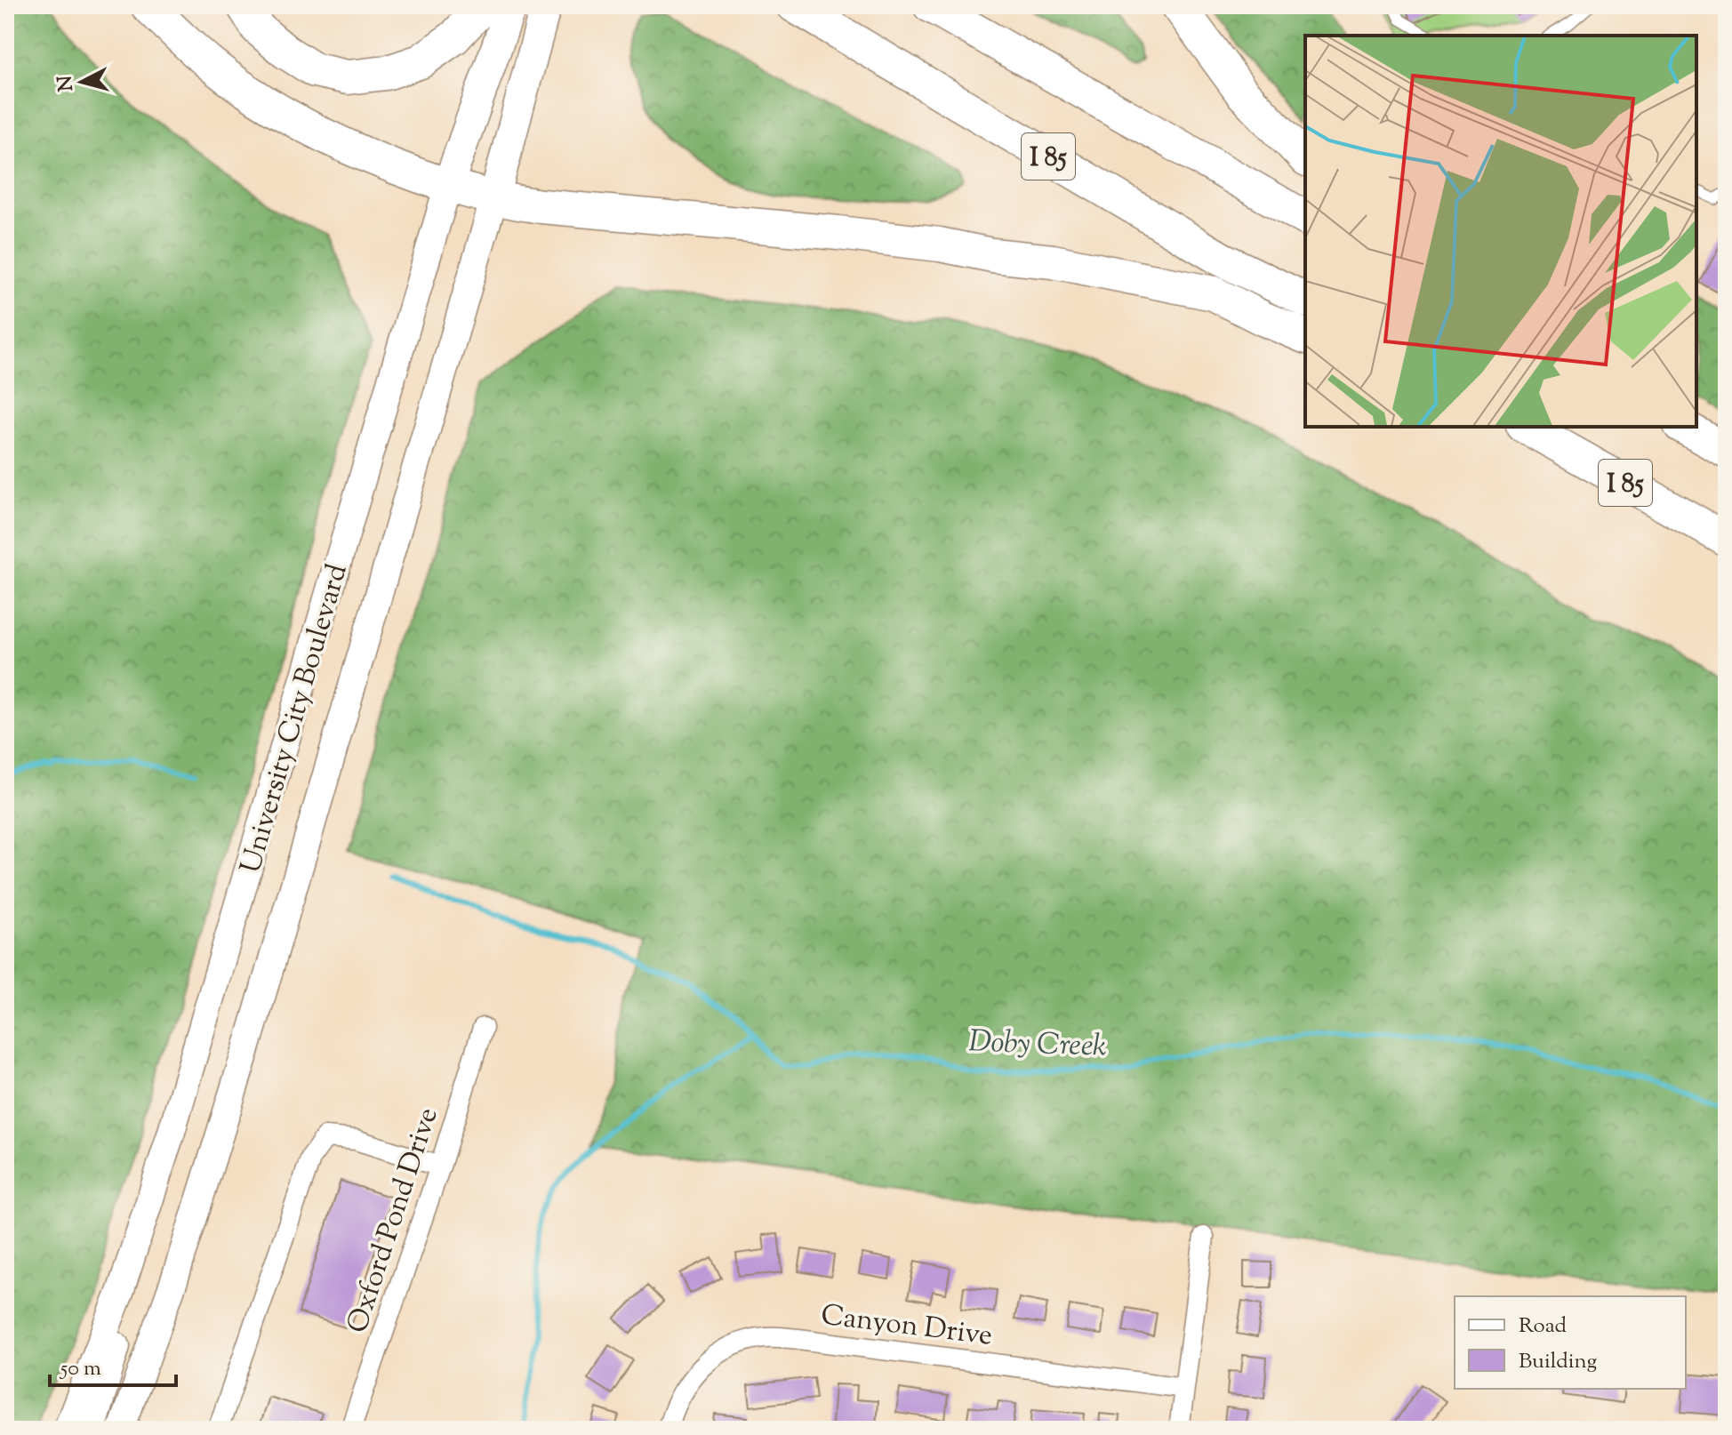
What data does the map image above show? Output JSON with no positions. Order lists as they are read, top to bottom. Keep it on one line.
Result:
{"streets":{"highway":["I 85"],"main road":["University City Boulevard"],"street":["Oxford Pond Drive","Canyon Drive"]},"water":["Doby Creek"],"legend":["Road","Building"],"scale_bar":"50 m","north":"left"}
